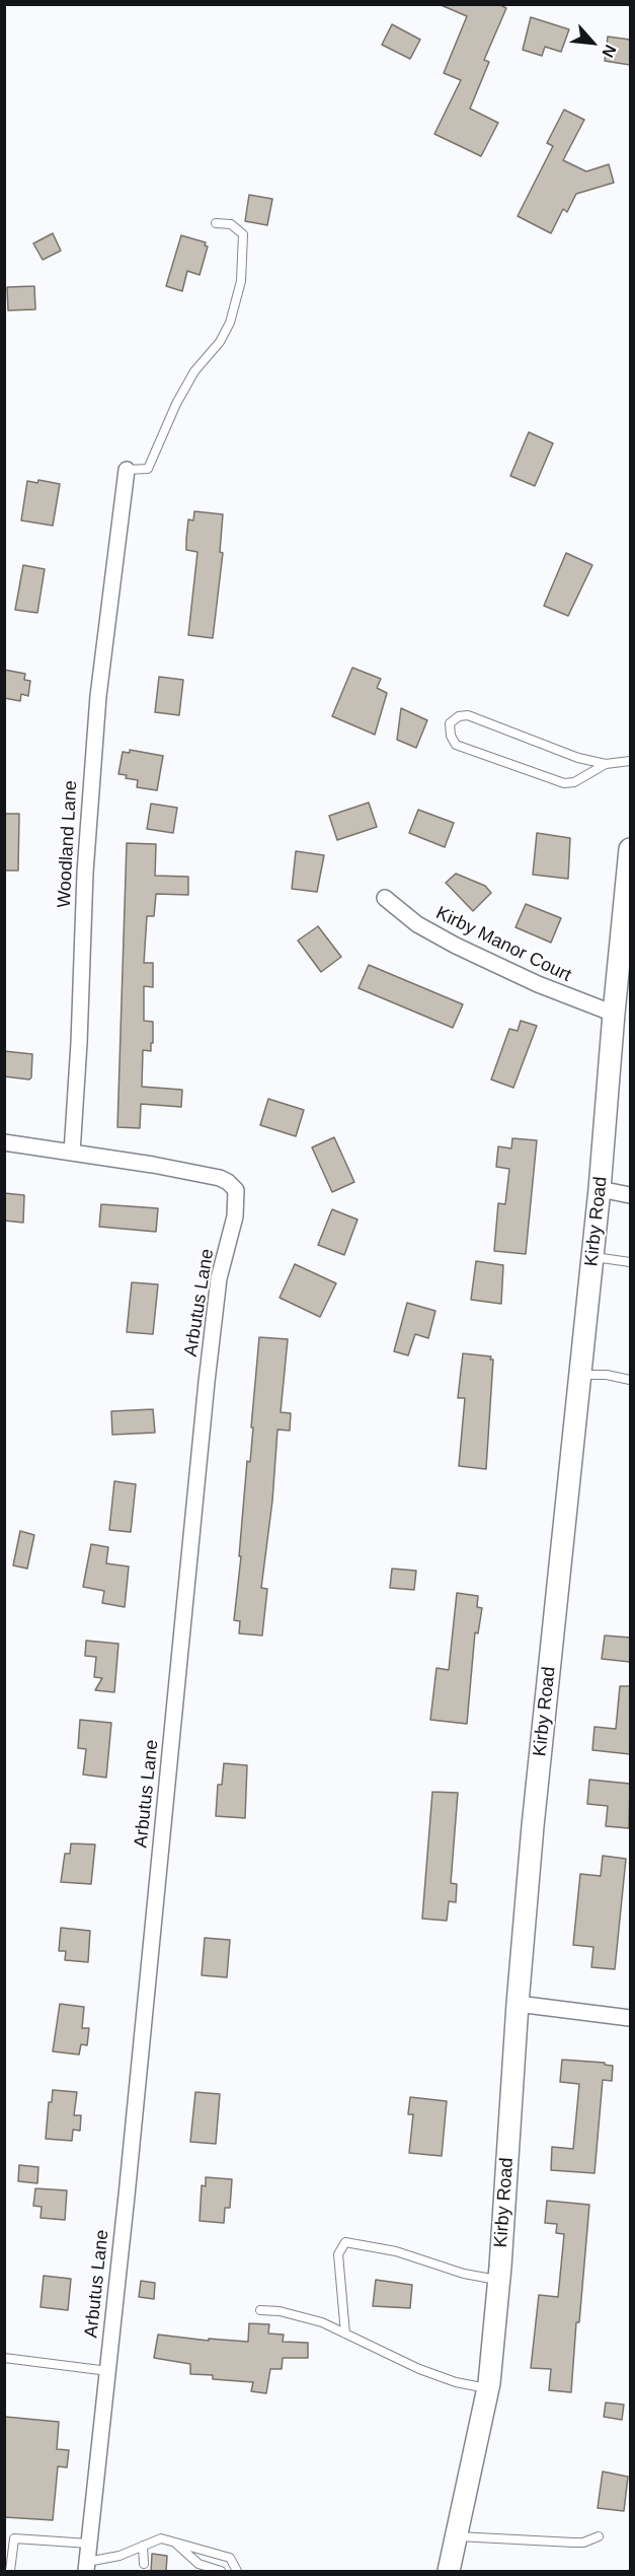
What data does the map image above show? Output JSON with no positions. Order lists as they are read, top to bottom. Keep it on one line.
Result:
{"streets":{"main road":["Kirby Road"],"street":["Woodland Lane","Kirby Manor Court","Arbutus Lane"]},"crossings":[["Woodland Lane","Arbutus Lane"],["Kirby Manor Court","Kirby Road"]],"north":"bottom right"}
